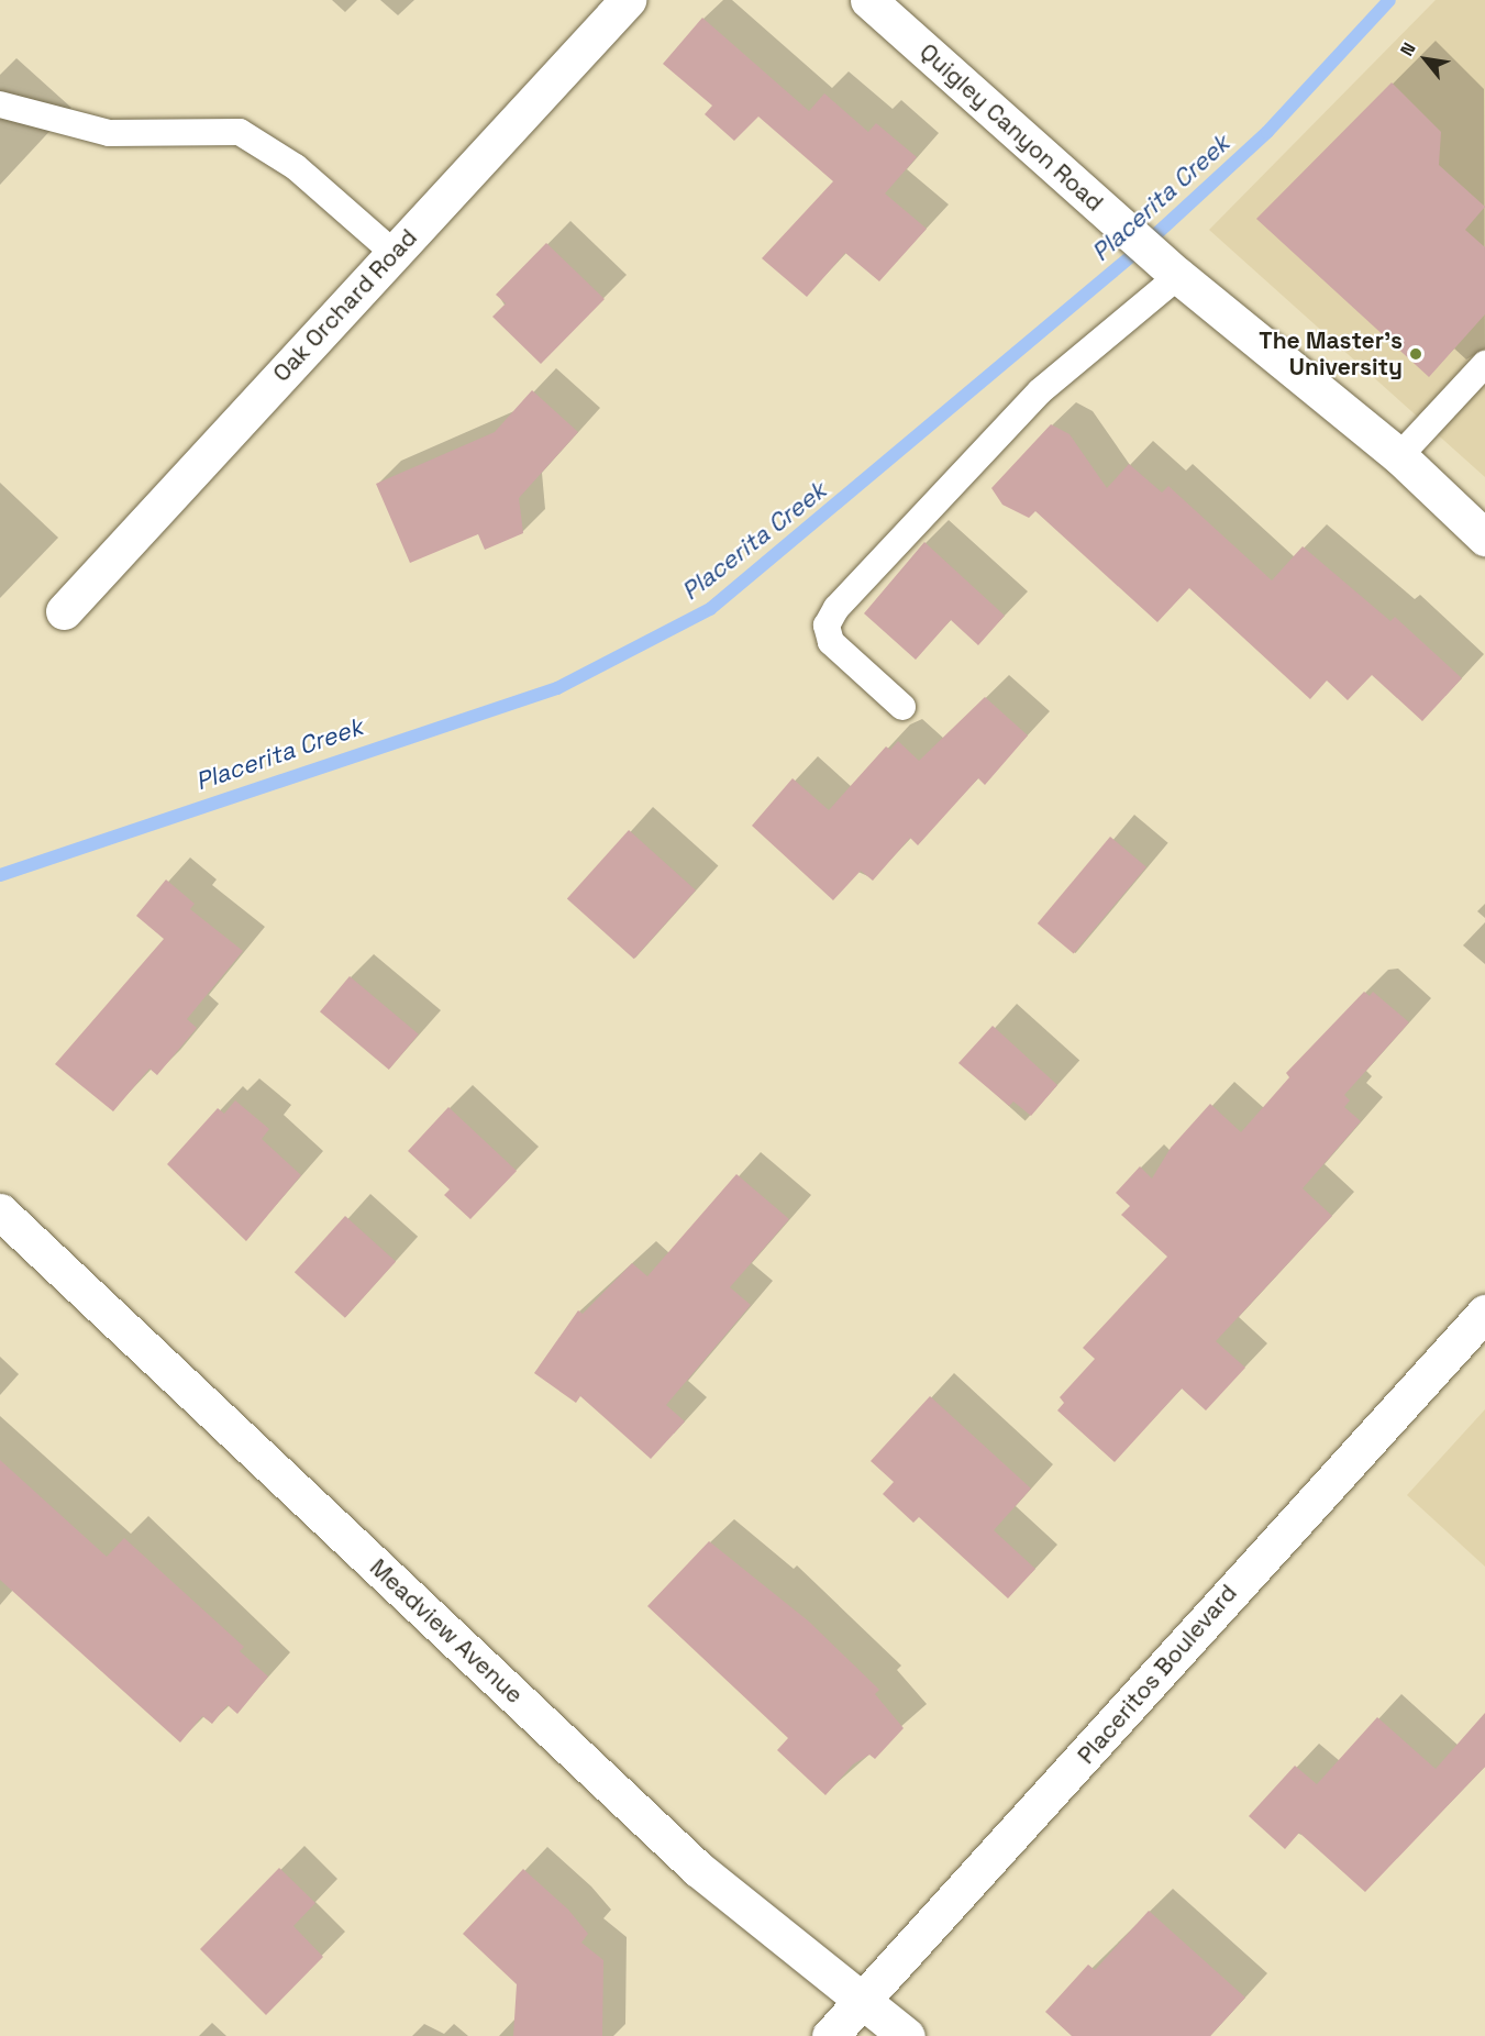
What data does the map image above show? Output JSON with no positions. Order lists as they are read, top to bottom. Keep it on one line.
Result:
{"streets":{"street":["Quigley Canyon Road","Oak Orchard Road","Meadview Avenue","Placeritos Boulevard"]},"crossings":[["Meadview Avenue","Placeritos Boulevard"]],"water":["Placerita Creek"],"places":["The Master's University"],"north":"top left"}
